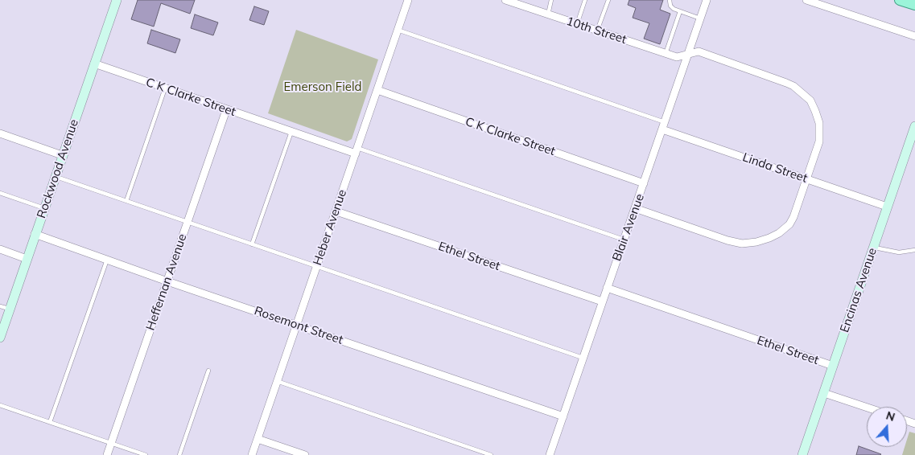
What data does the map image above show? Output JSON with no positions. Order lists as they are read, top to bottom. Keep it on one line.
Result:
{"streets":{"street":["10th Street","C K Clarke Street","Linda Street","Rockwood Avenue","Heber Avenue","Blair Avenue","Ethel Street","Heffernan Avenue","Encinas Avenue","Rosemont Street"]},"crossings":[["10th Street","Linda Street"],["10th Street","Blair Avenue"],["C K Clarke Street","Rockwood Avenue"],["C K Clarke Street","Heber Avenue"],["C K Clarke Street","Blair Avenue"],["C K Clarke Street","Heffernan Avenue"],["Linda Street","Blair Avenue"],["Linda Street","Encinas Avenue"],["Rockwood Avenue","Rosemont Street"],["Heber Avenue","Ethel Street"],["Heber Avenue","Rosemont Street"],["Blair Avenue","Ethel Street"],["Blair Avenue","Rosemont Street"],["Ethel Street","Encinas Avenue"],["Heffernan Avenue","Rosemont Street"]],"parks":["Emerson Field"],"north":"top"}
